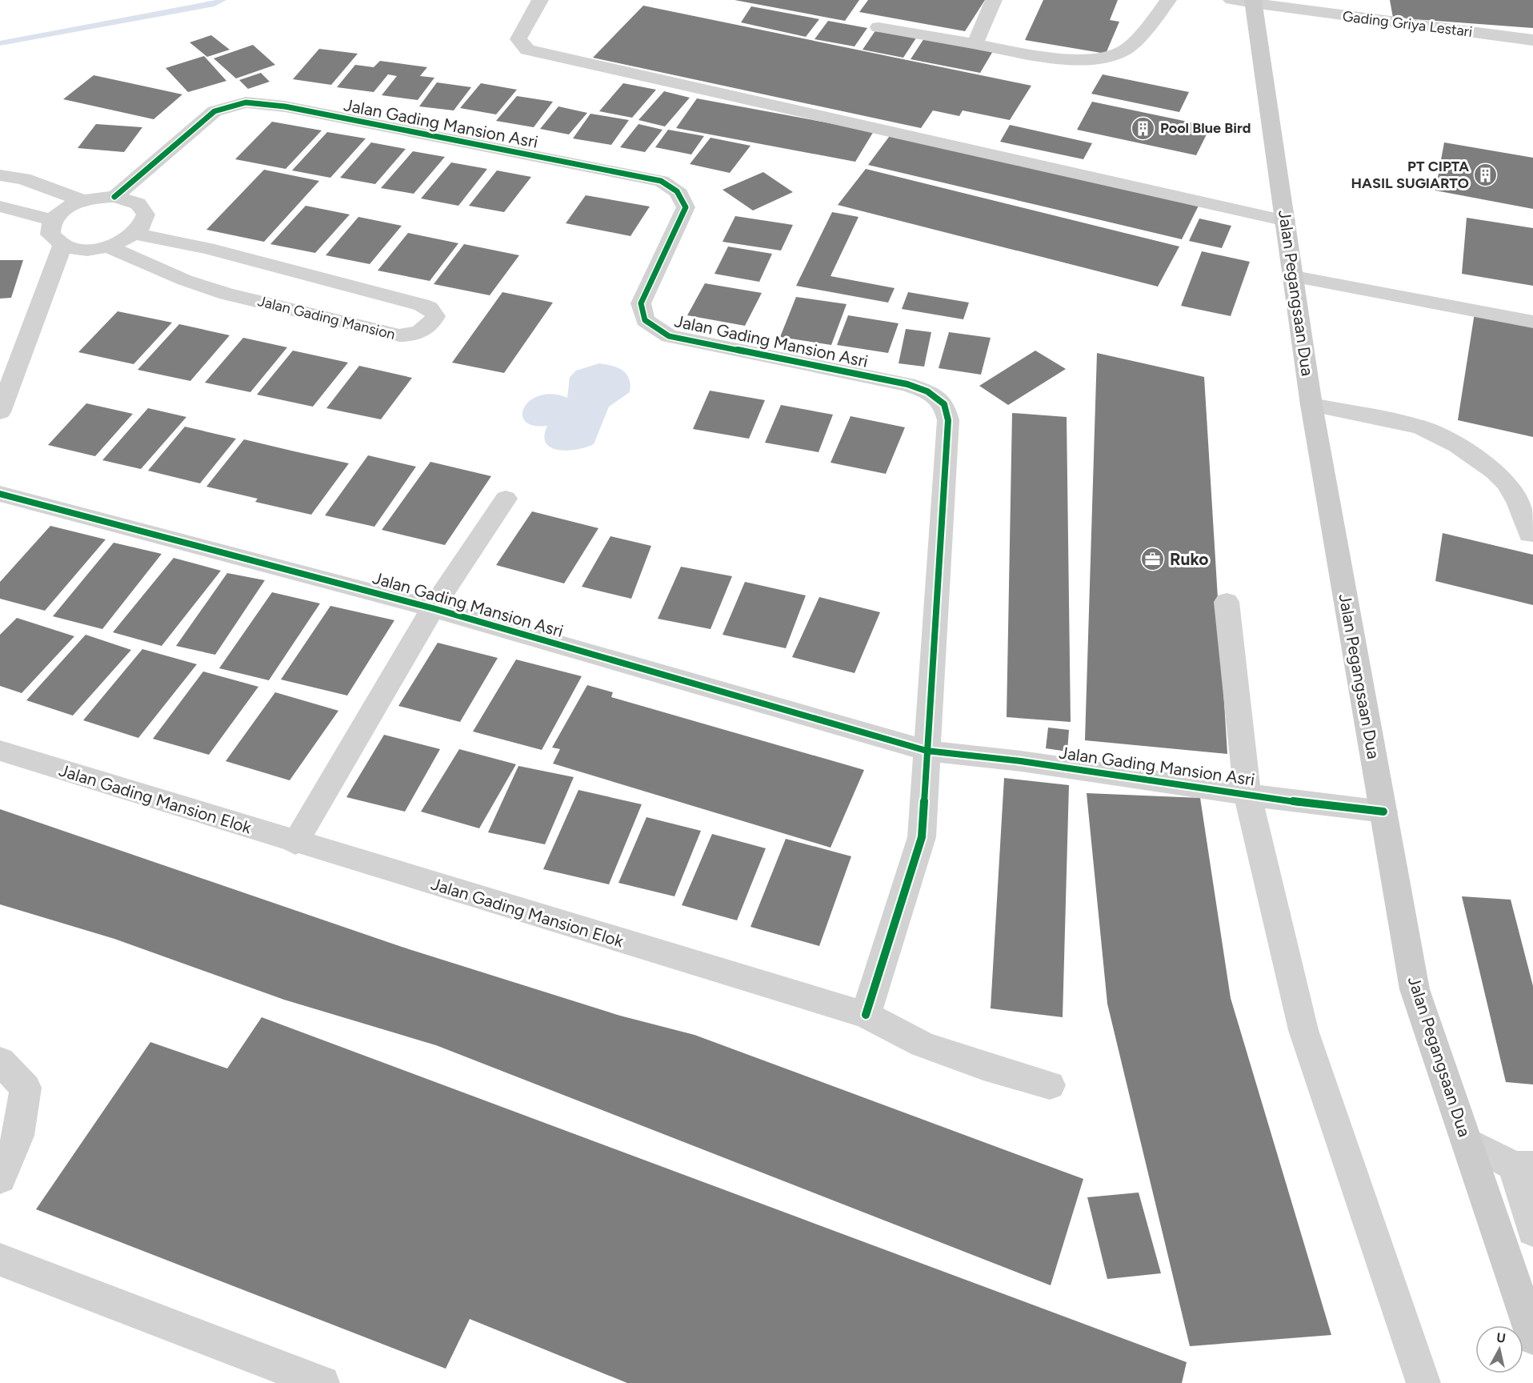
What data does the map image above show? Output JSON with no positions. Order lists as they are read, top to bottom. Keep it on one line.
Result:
{"streets":{"main road":["Jalan Pegangsaan Dua"],"street":["Gading Griya Lestari","Jalan Gading Mansion Asri","Jalan Gading Mansion","Jalan Gading Mansion Elok"]},"crossings":[["Gading Griya Lestari","Jalan Pegangsaan Dua"],["Jalan Gading Mansion Asri","Jalan Pegangsaan Dua"],["Jalan Gading Mansion Asri","Jalan Gading Mansion Elok"]],"places":{"building":["Pool Blue Bird","PT CIPTA HASIL SUGIARTO"],"office":["Ruko"]},"north":"top"}
